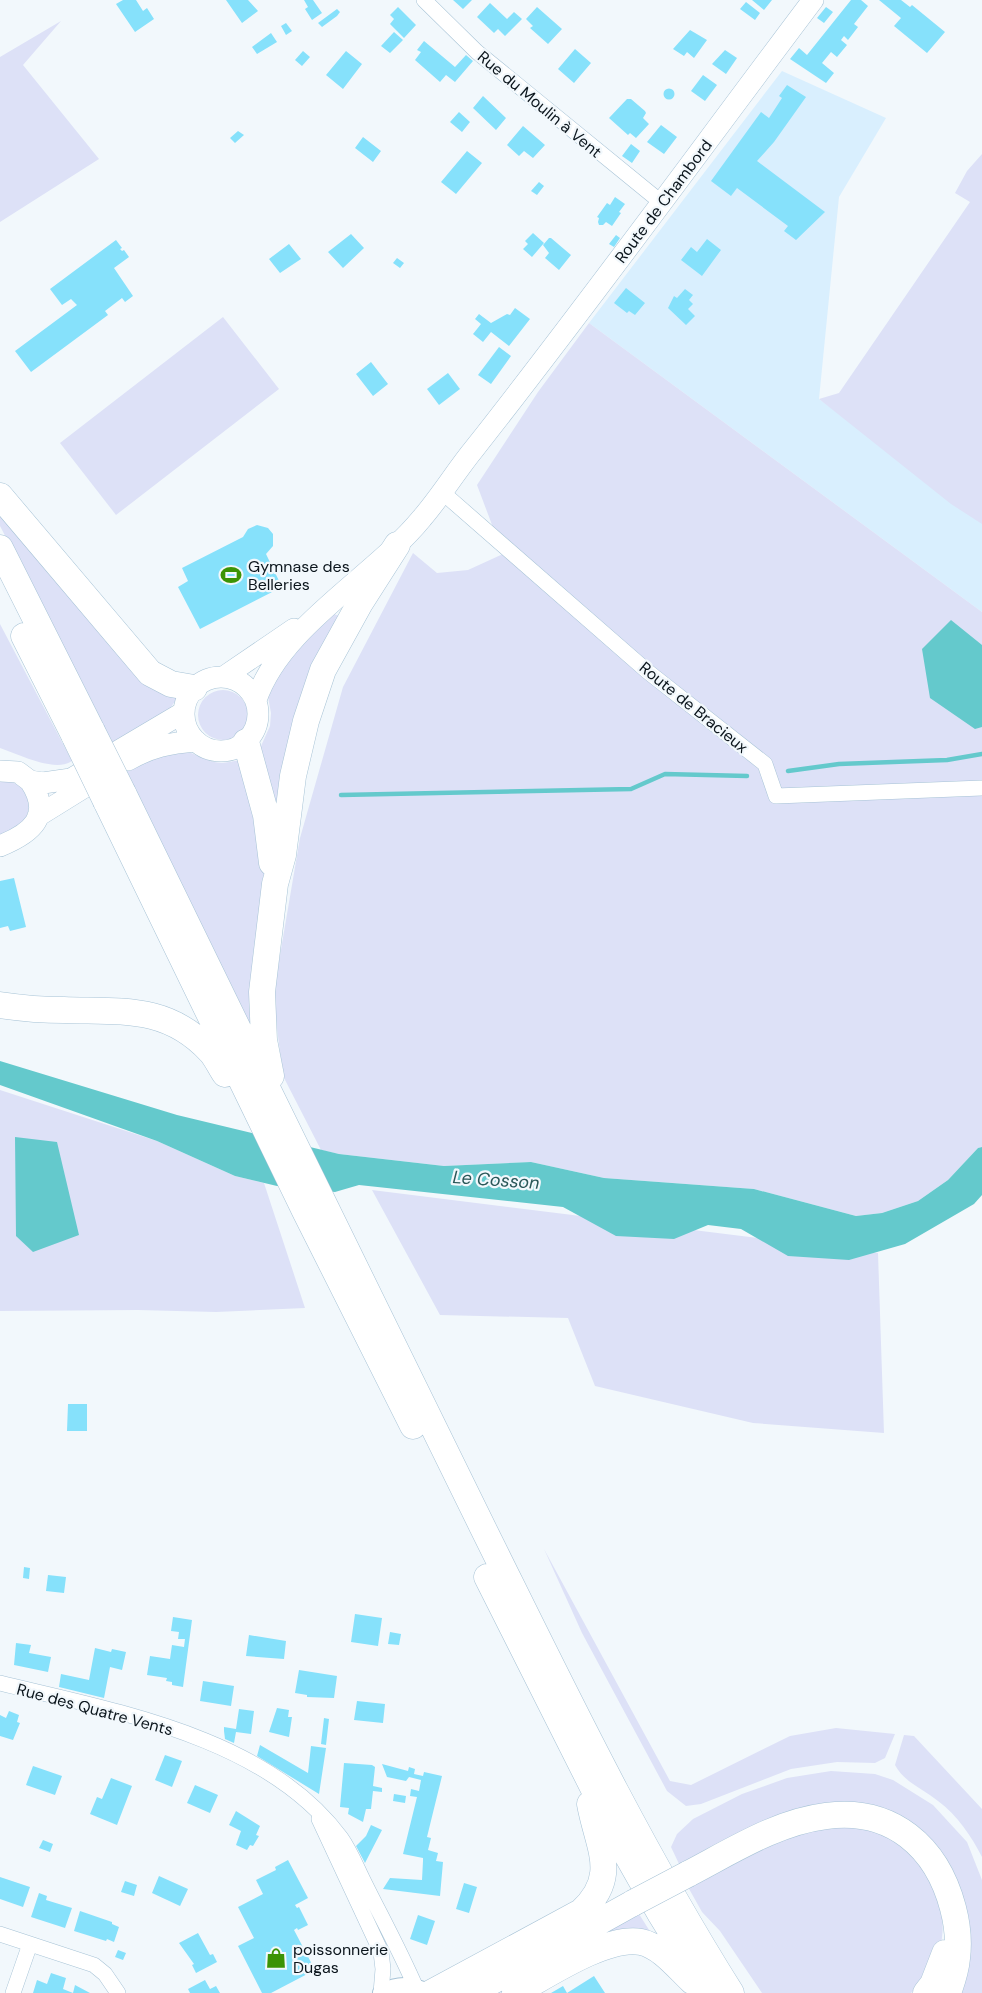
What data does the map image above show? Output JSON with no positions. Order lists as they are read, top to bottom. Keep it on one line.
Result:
{"streets":{"main road":["Route de Chambord"],"street":["Rue du Moulin à Vent","Route de Bracieux","Rue des Quatre Vents"]},"crossings":[["Rue du Moulin à Vent","Route de Chambord"],["Route de Chambord","Route de Bracieux"]],"water":["Le Cosson"],"places":{"sports":["Gymnase des Belleries"],"shop":["poissonnerie Dugas"]}}
